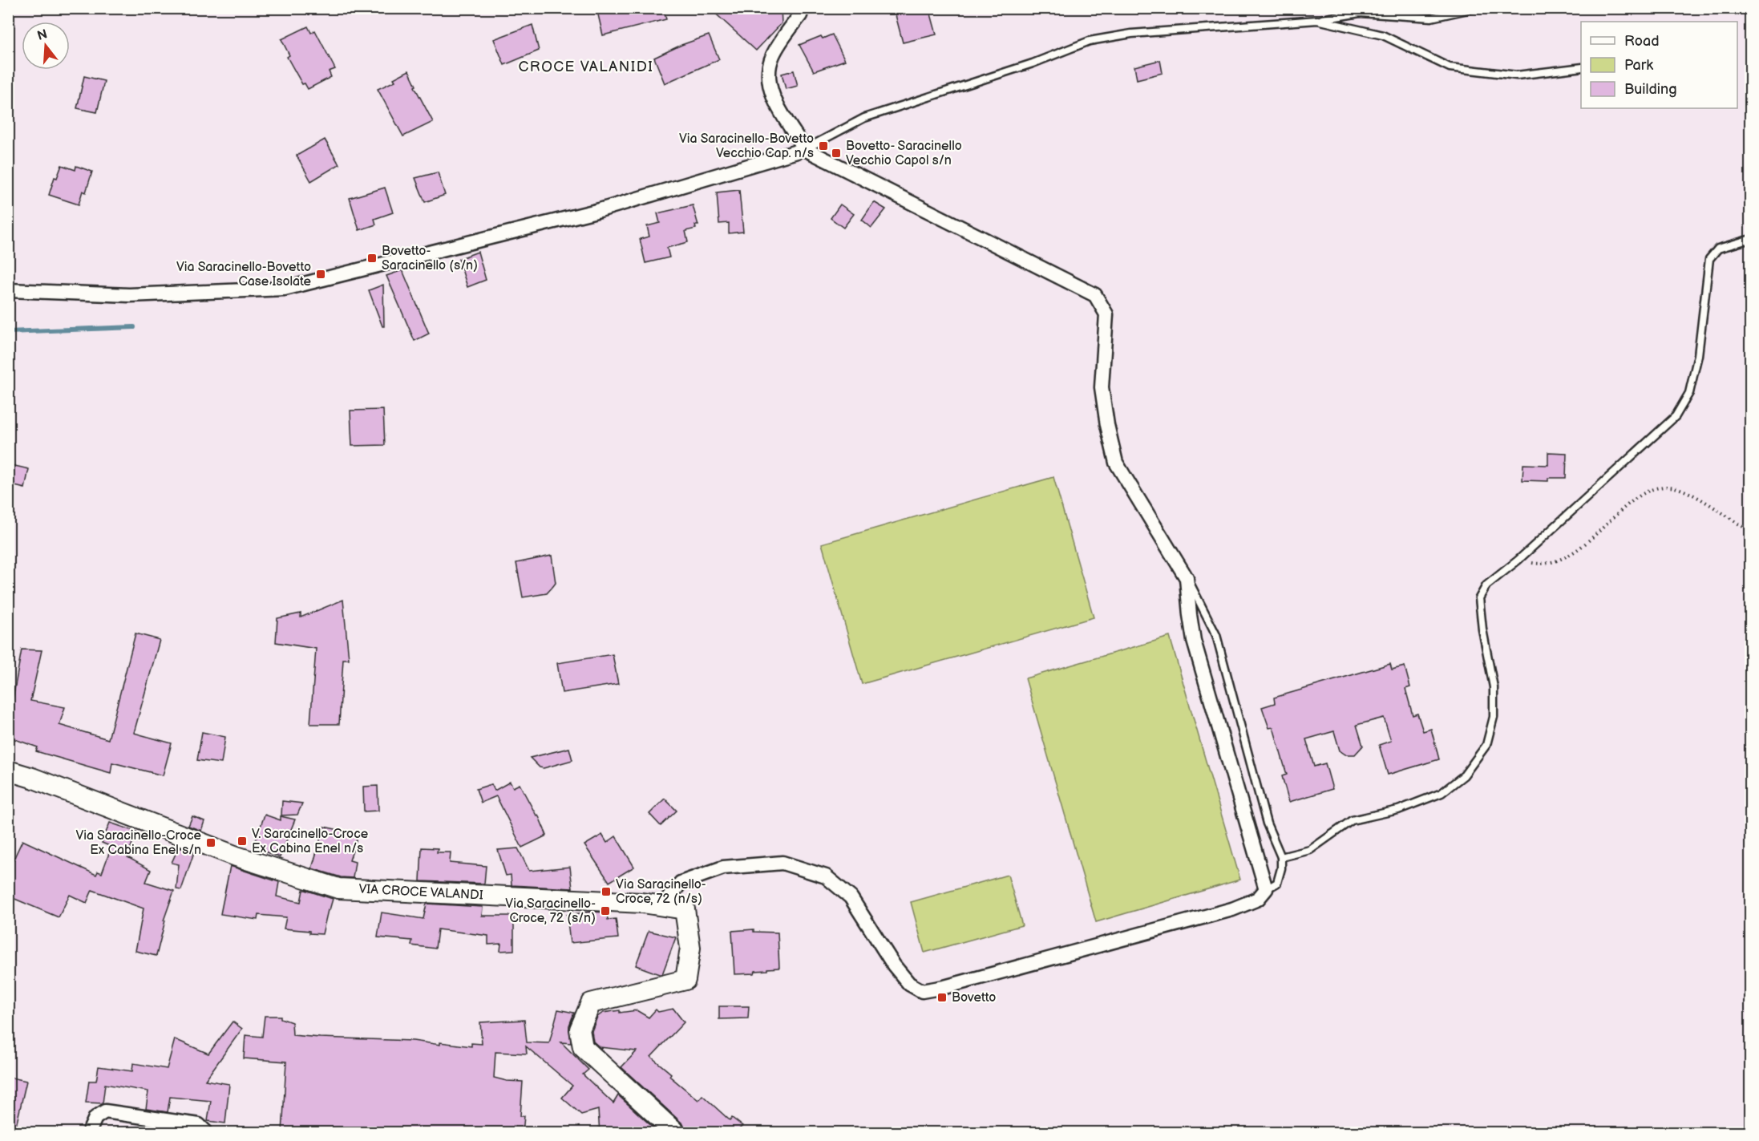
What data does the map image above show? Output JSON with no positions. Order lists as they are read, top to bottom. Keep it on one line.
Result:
{"streets":{"street":["VIA CROCE VALANDI"]},"districts":["CROCE VALANIDI"],"places":{"transit":["Via Saracinello-Bovetto Vecchio Cap. n/s","Bovetto- Saracinello Vecchio Capol s/n","Bovetto- Saracinello (s/n)","Via Saracinello-Bovetto Case Isolate","V. Saracinello-Croce Ex Cabina Enel n/s","Via Saracinello-Croce Ex Cabina Enel s/n","Via Saracinello- Croce, 72 (n/s)","Via Saracinello- Croce, 72 (s/n)","Bovetto"]},"legend":["Road","Park","Building"],"north":"top"}
